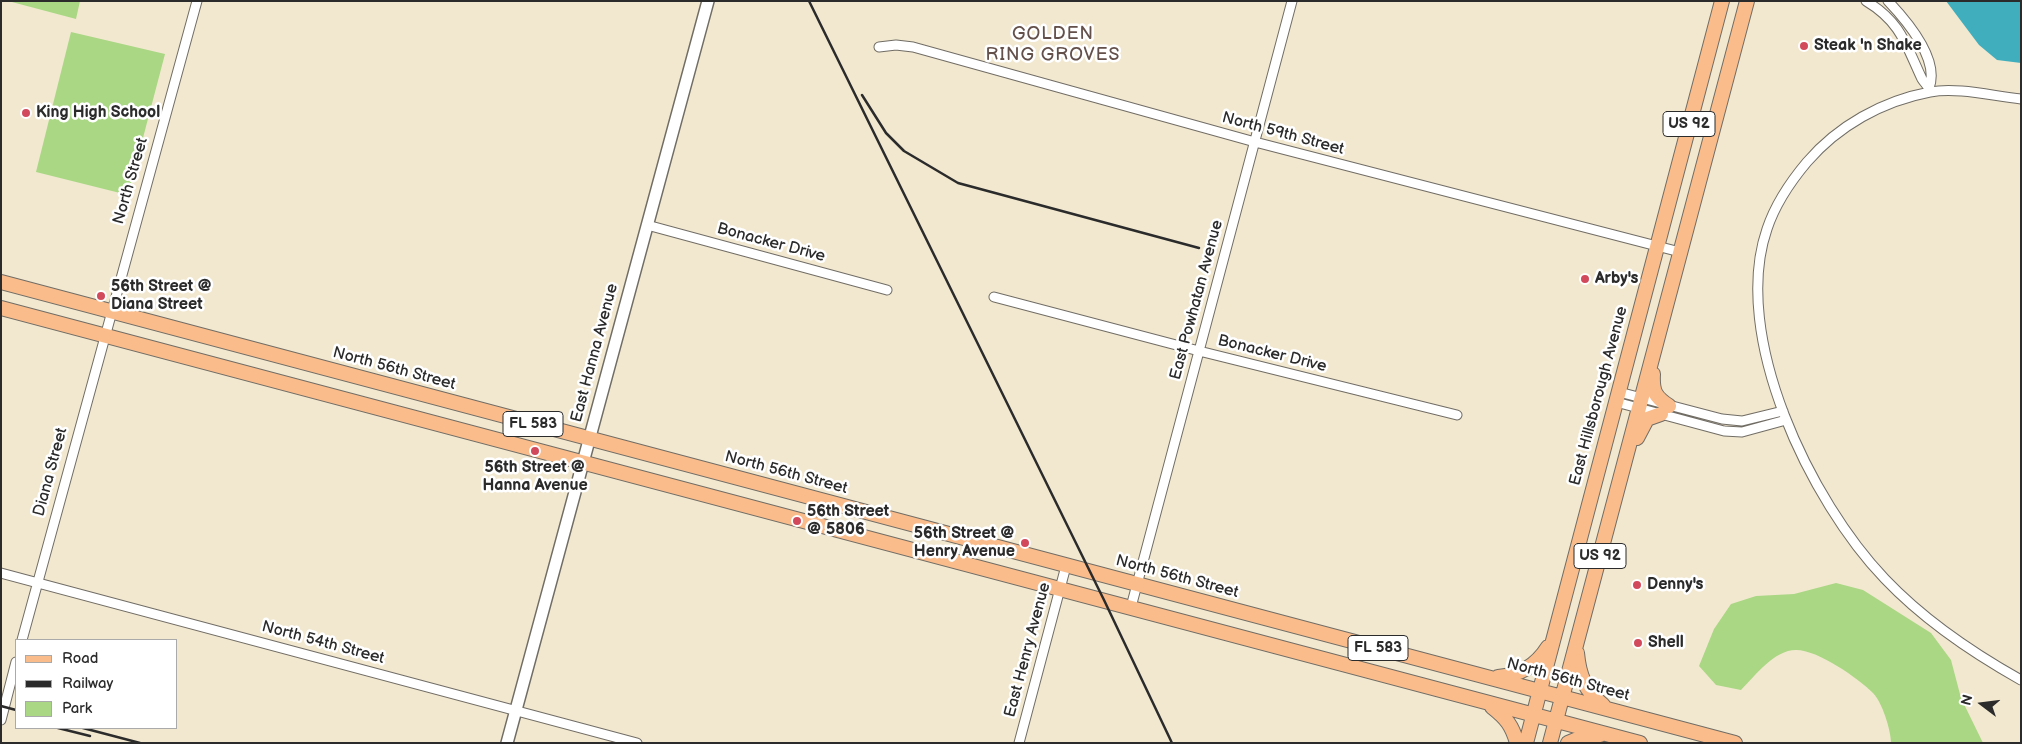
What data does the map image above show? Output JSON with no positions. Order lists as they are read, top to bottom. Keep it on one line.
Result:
{"streets":{"main road":["US 92","North 56th Street","East Hillsborough Avenue","FL 583"],"street":["North 59th Street","North Street","Bonacker Drive","East Powhatan Avenue","East Hanna Avenue","Diana Street","North 54th Street","East Henry Avenue"]},"crossings":[["US 92","North 59th Street"],["US 92","North 56th Street"],["US 92","FL 583"],["North 59th Street","East Powhatan Avenue"],["North 59th Street","East Hillsborough Avenue"],["North Street","North 56th Street"],["North Street","Diana Street"],["Bonacker Drive","East Powhatan Avenue"],["Bonacker Drive","East Hanna Avenue"],["East Powhatan Avenue","North 56th Street"],["East Powhatan Avenue","FL 583"],["East Hanna Avenue","North 56th Street"],["East Hanna Avenue","FL 583"],["East Hanna Avenue","North 54th Street"],["North 56th Street","East Hillsborough Avenue"],["North 56th Street","Diana Street"],["North 56th Street","East Henry Avenue"],["East Hillsborough Avenue","FL 583"],["FL 583","Diana Street"],["FL 583","East Henry Avenue"],["Diana Street","North 54th Street"]],"districts":["GOLDEN RING GROVES"],"places":["Steak 'n Shake","King High School","Arby's","56th Street @ Diana Street","56th Street @ Hanna Avenue","56th Street @ 5806","56th Street @ Henry Avenue","Denny's","Shell"],"legend":["Road","Railway","Park"],"north":"left"}
